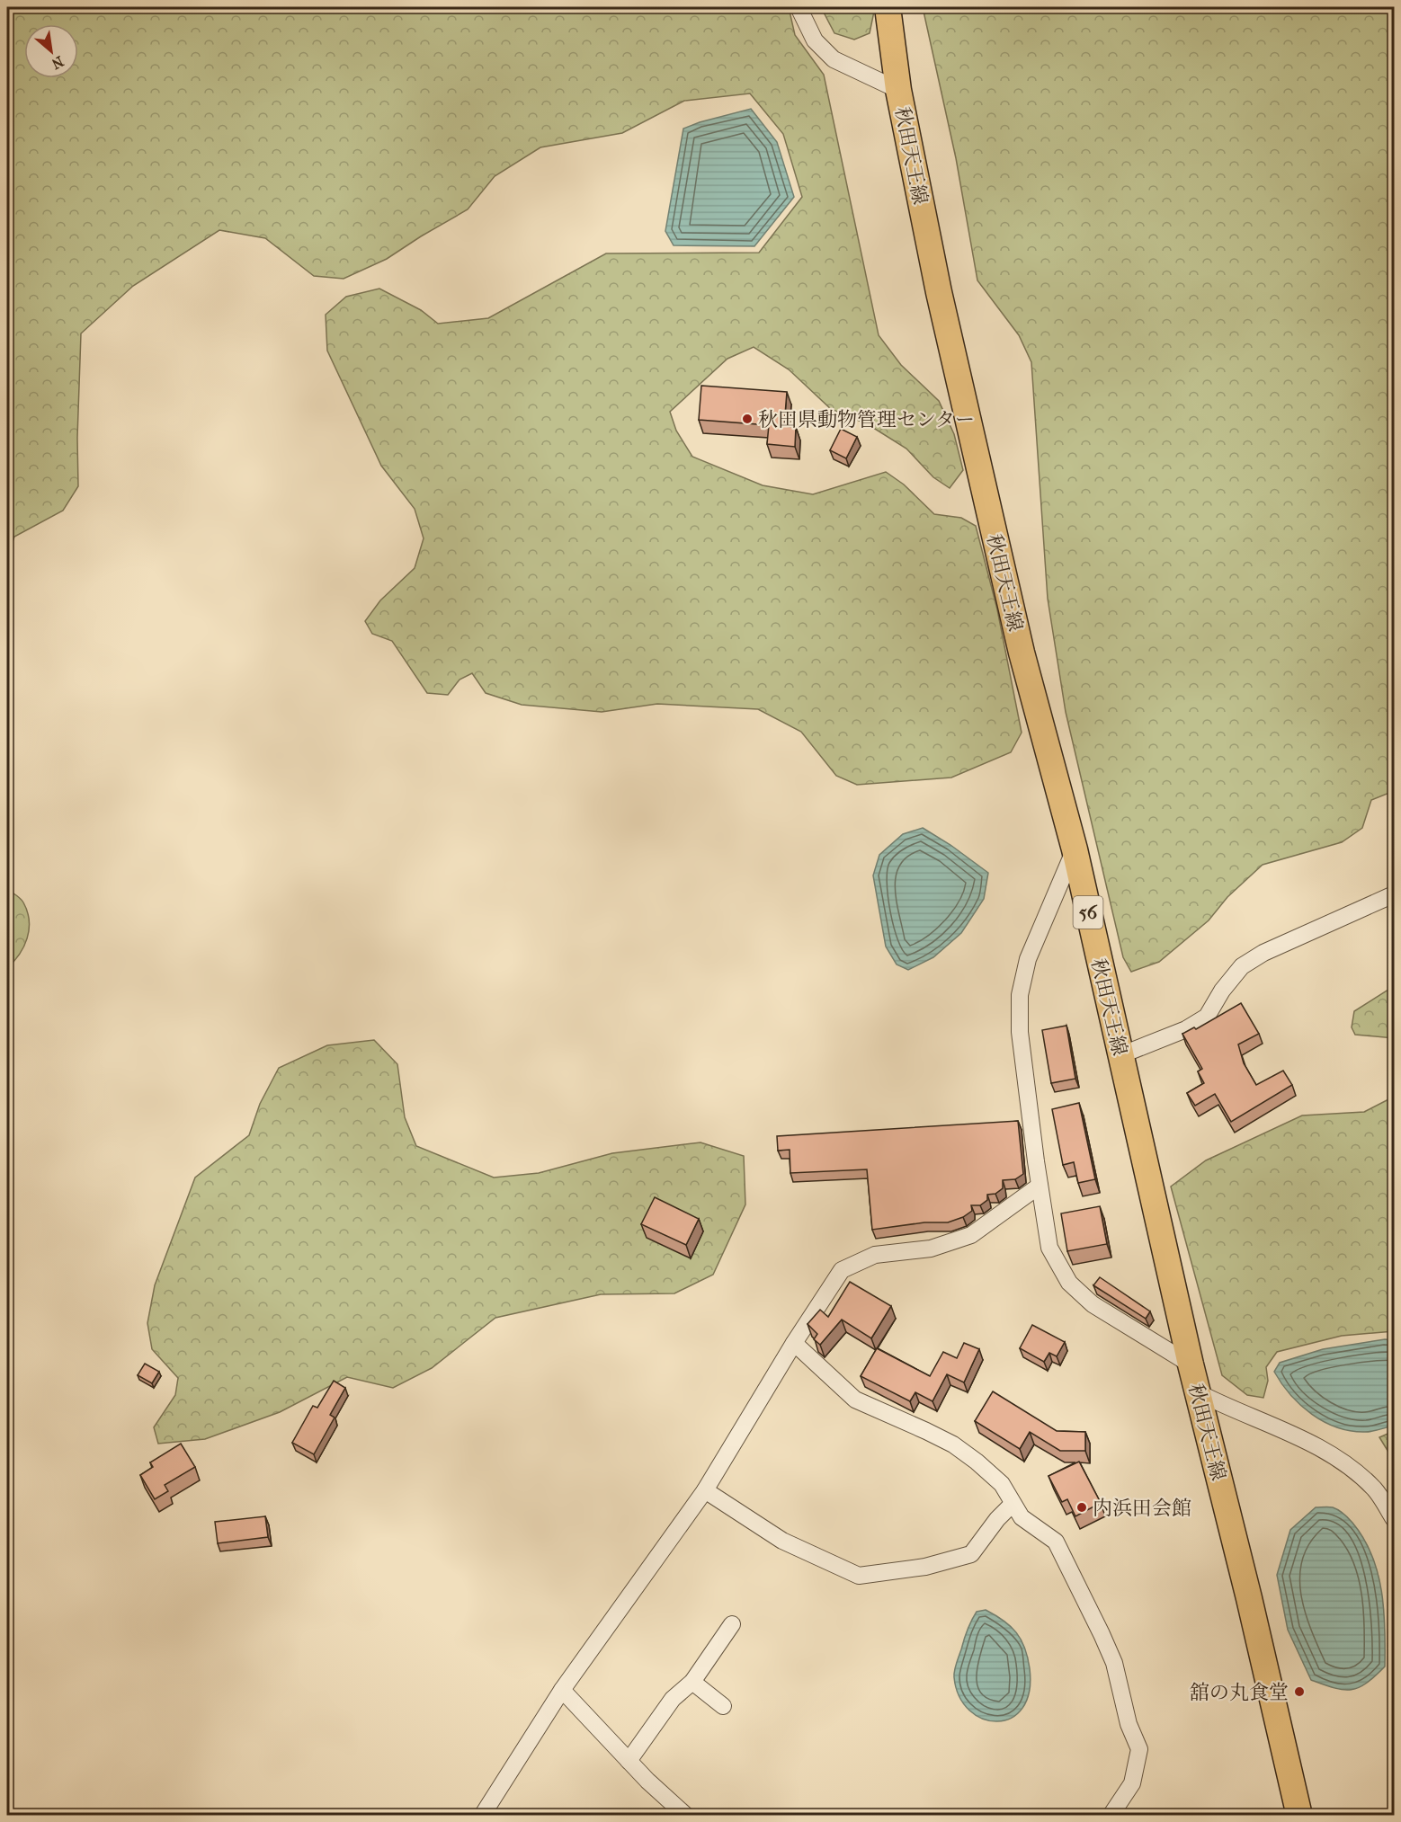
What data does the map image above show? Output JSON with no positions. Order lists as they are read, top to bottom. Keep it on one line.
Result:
{"streets":{"main road":["秋田天王線","56"]},"places":["秋田県動物管理センター","内浜田会館","舘の丸食堂"],"north":"bottom right"}
